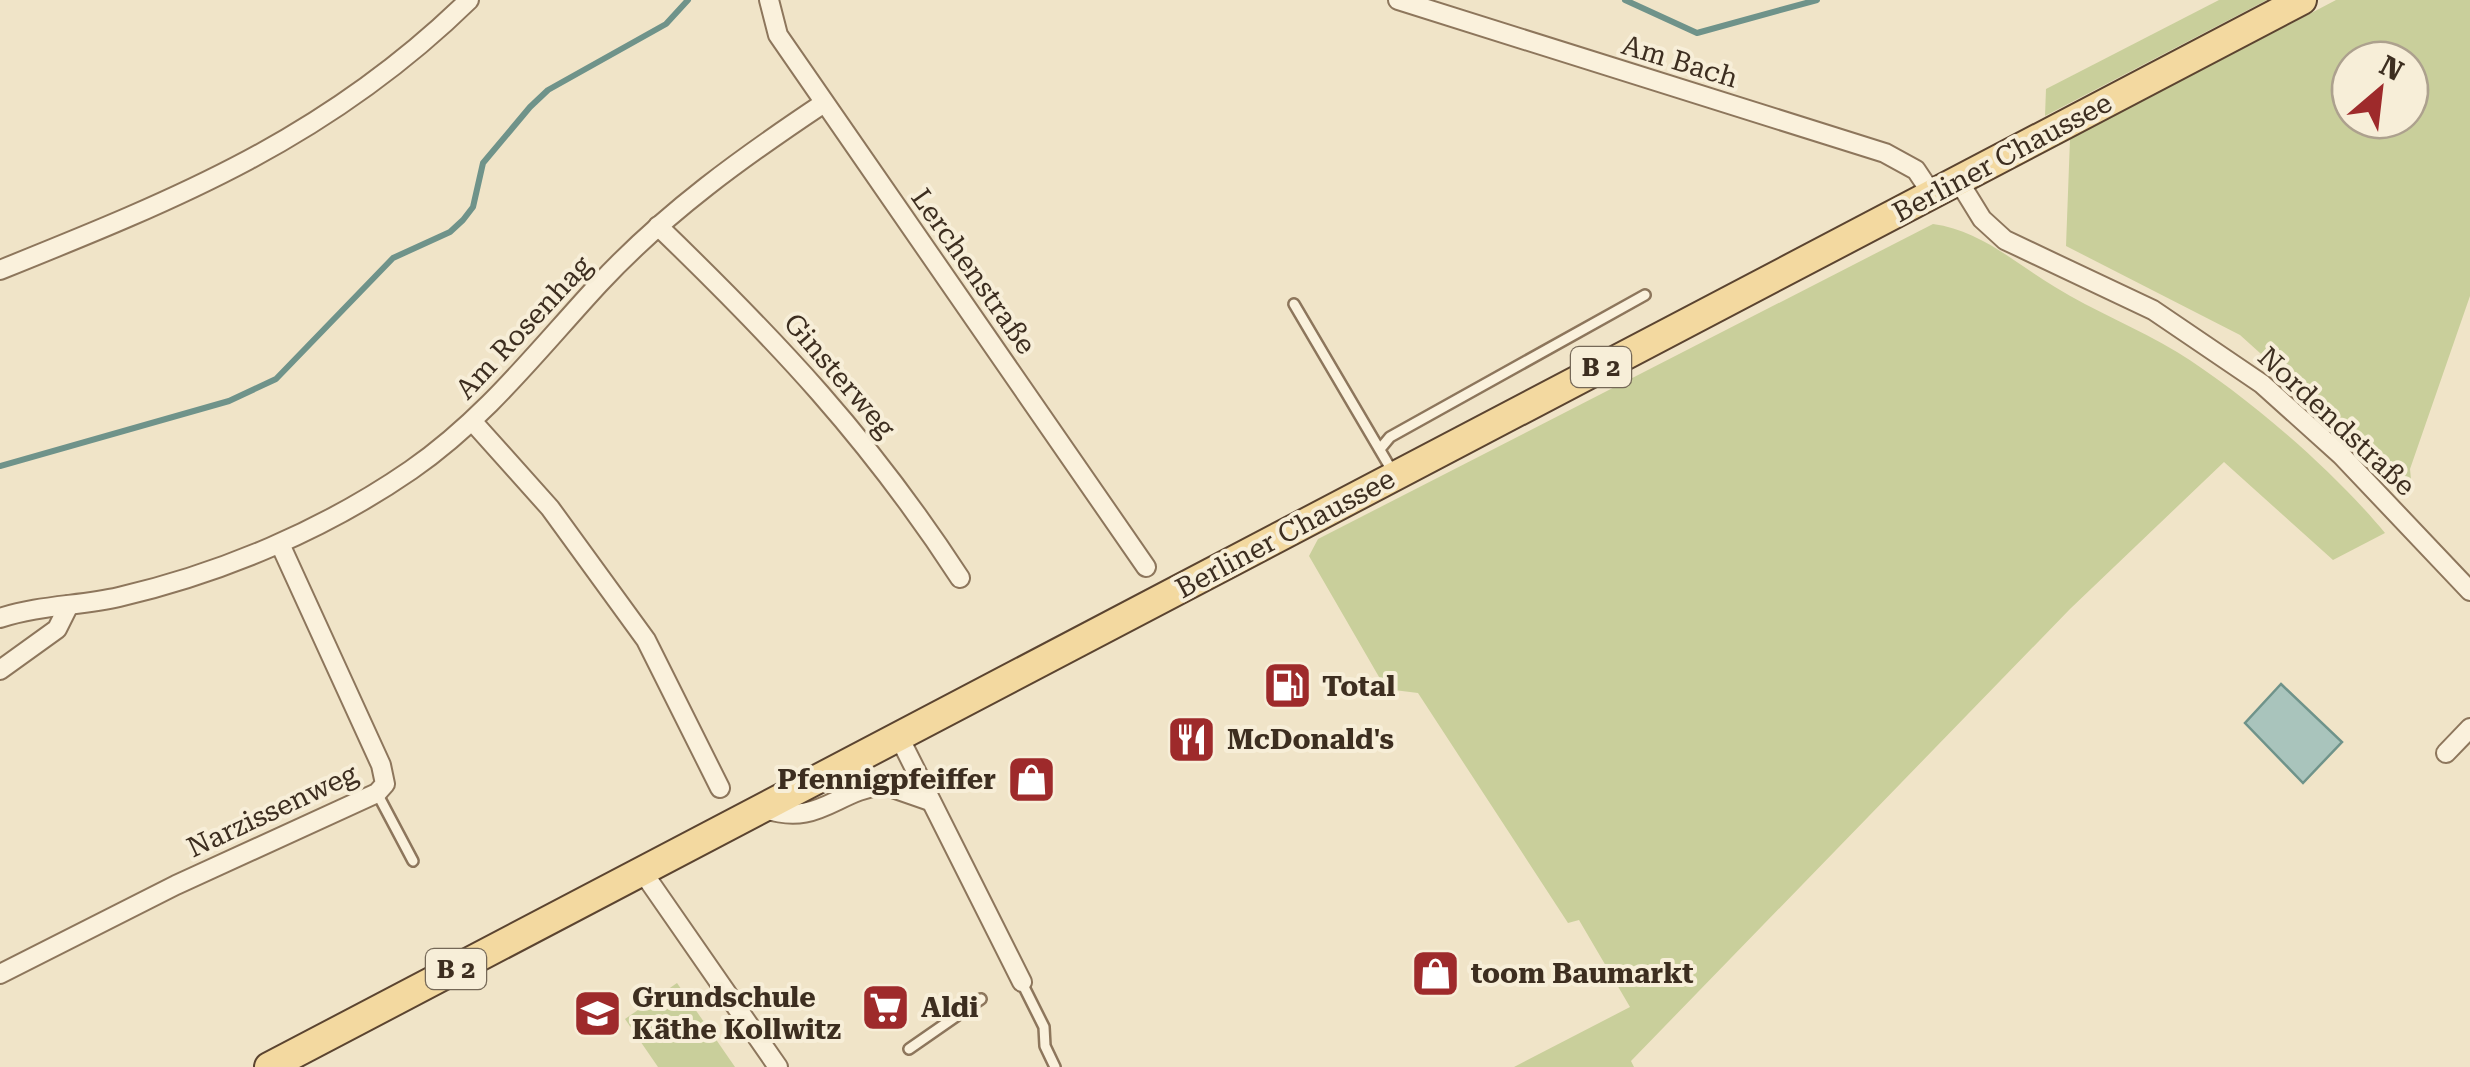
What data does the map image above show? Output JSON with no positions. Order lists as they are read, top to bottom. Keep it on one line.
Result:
{"streets":{"main road":["Berliner Chaussee","B 2"],"street":["Am Bach","Lerchenstraße","Am Rosenhag","Ginsterweg","Nordendstraße","Narzissenweg"]},"crossings":[["Am Bach","Berliner Chaussee"],["Berliner Chaussee","Nordendstraße"],["Lerchenstraße","Am Rosenhag"],["Am Rosenhag","Ginsterweg"],["Am Rosenhag","Narzissenweg"]],"places":{"fuel station":["Total"],"restaurant":["McDonald's"],"shop":["Pfennigpfeiffer","toom Baumarkt"],"supermarket":["Aldi"],"school or university":["Grundschule Käthe Kollwitz"]},"north":"top right"}
